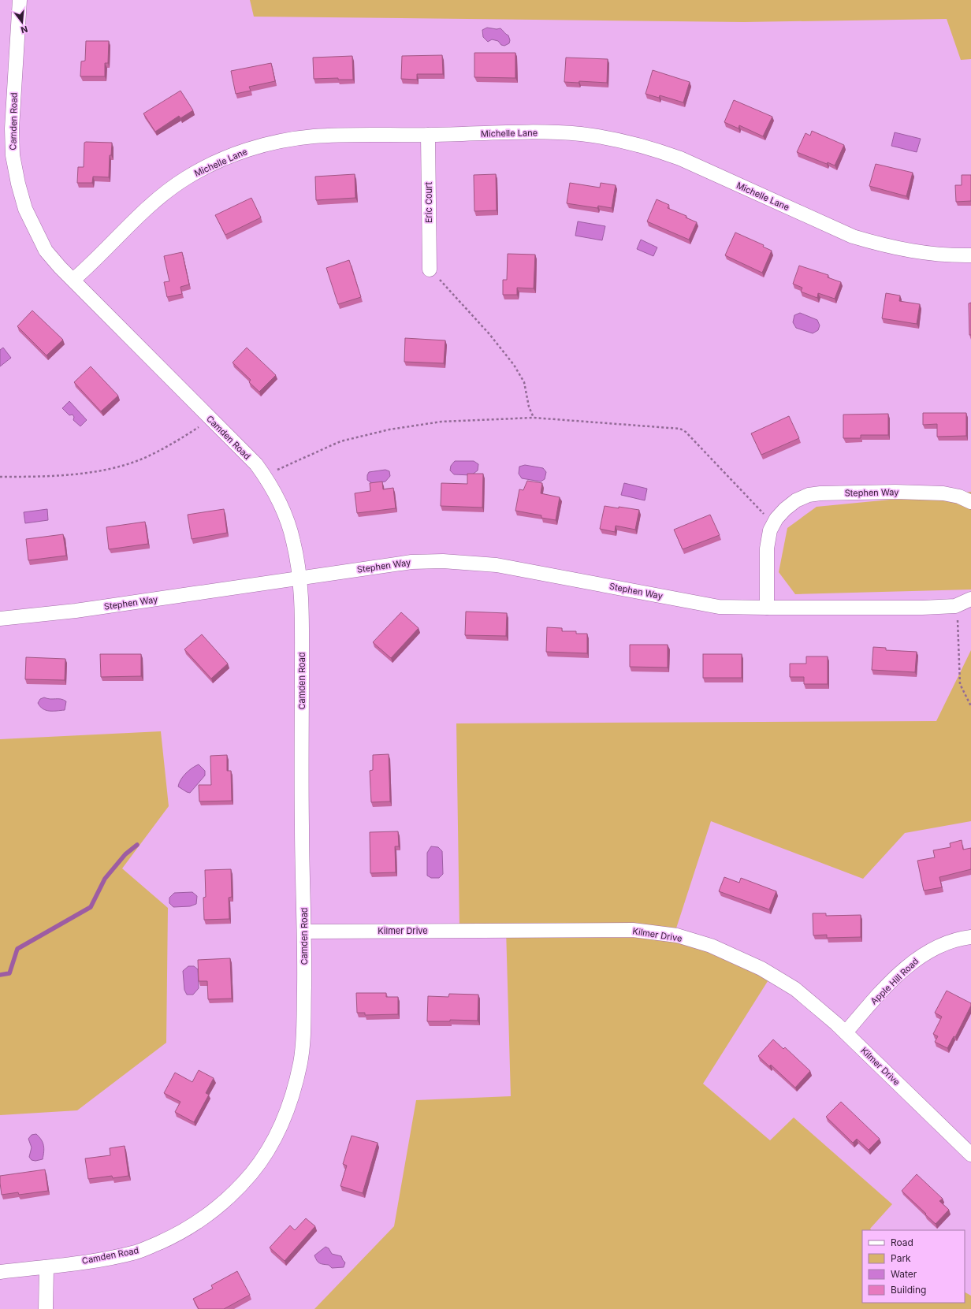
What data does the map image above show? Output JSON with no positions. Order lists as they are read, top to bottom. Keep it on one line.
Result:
{"streets":{"street":["Camden Road","Michelle Lane","Eric Court","Stephen Way","Kilmer Drive","Apple Hill Road"]},"crossings":[["Camden Road","Michelle Lane"],["Camden Road","Stephen Way"],["Camden Road","Kilmer Drive"],["Michelle Lane","Eric Court"],["Kilmer Drive","Apple Hill Road"]],"legend":["Road","Park","Water","Building"],"north":"bottom"}
